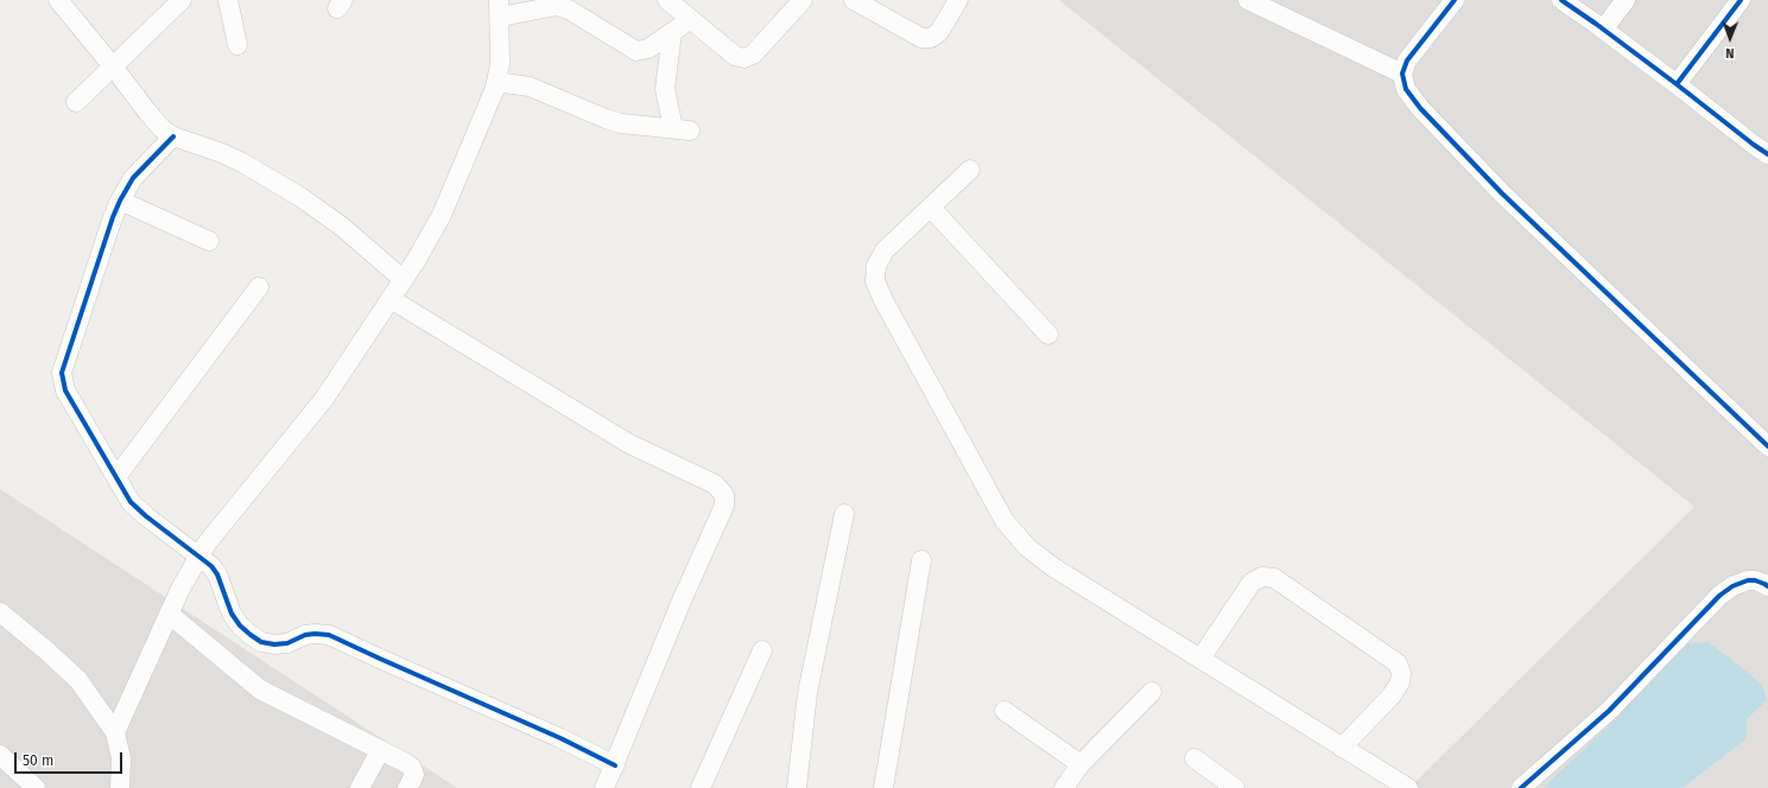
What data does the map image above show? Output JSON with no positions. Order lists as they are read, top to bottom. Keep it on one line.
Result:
{"scale_bar":"50 m","north":"bottom"}
